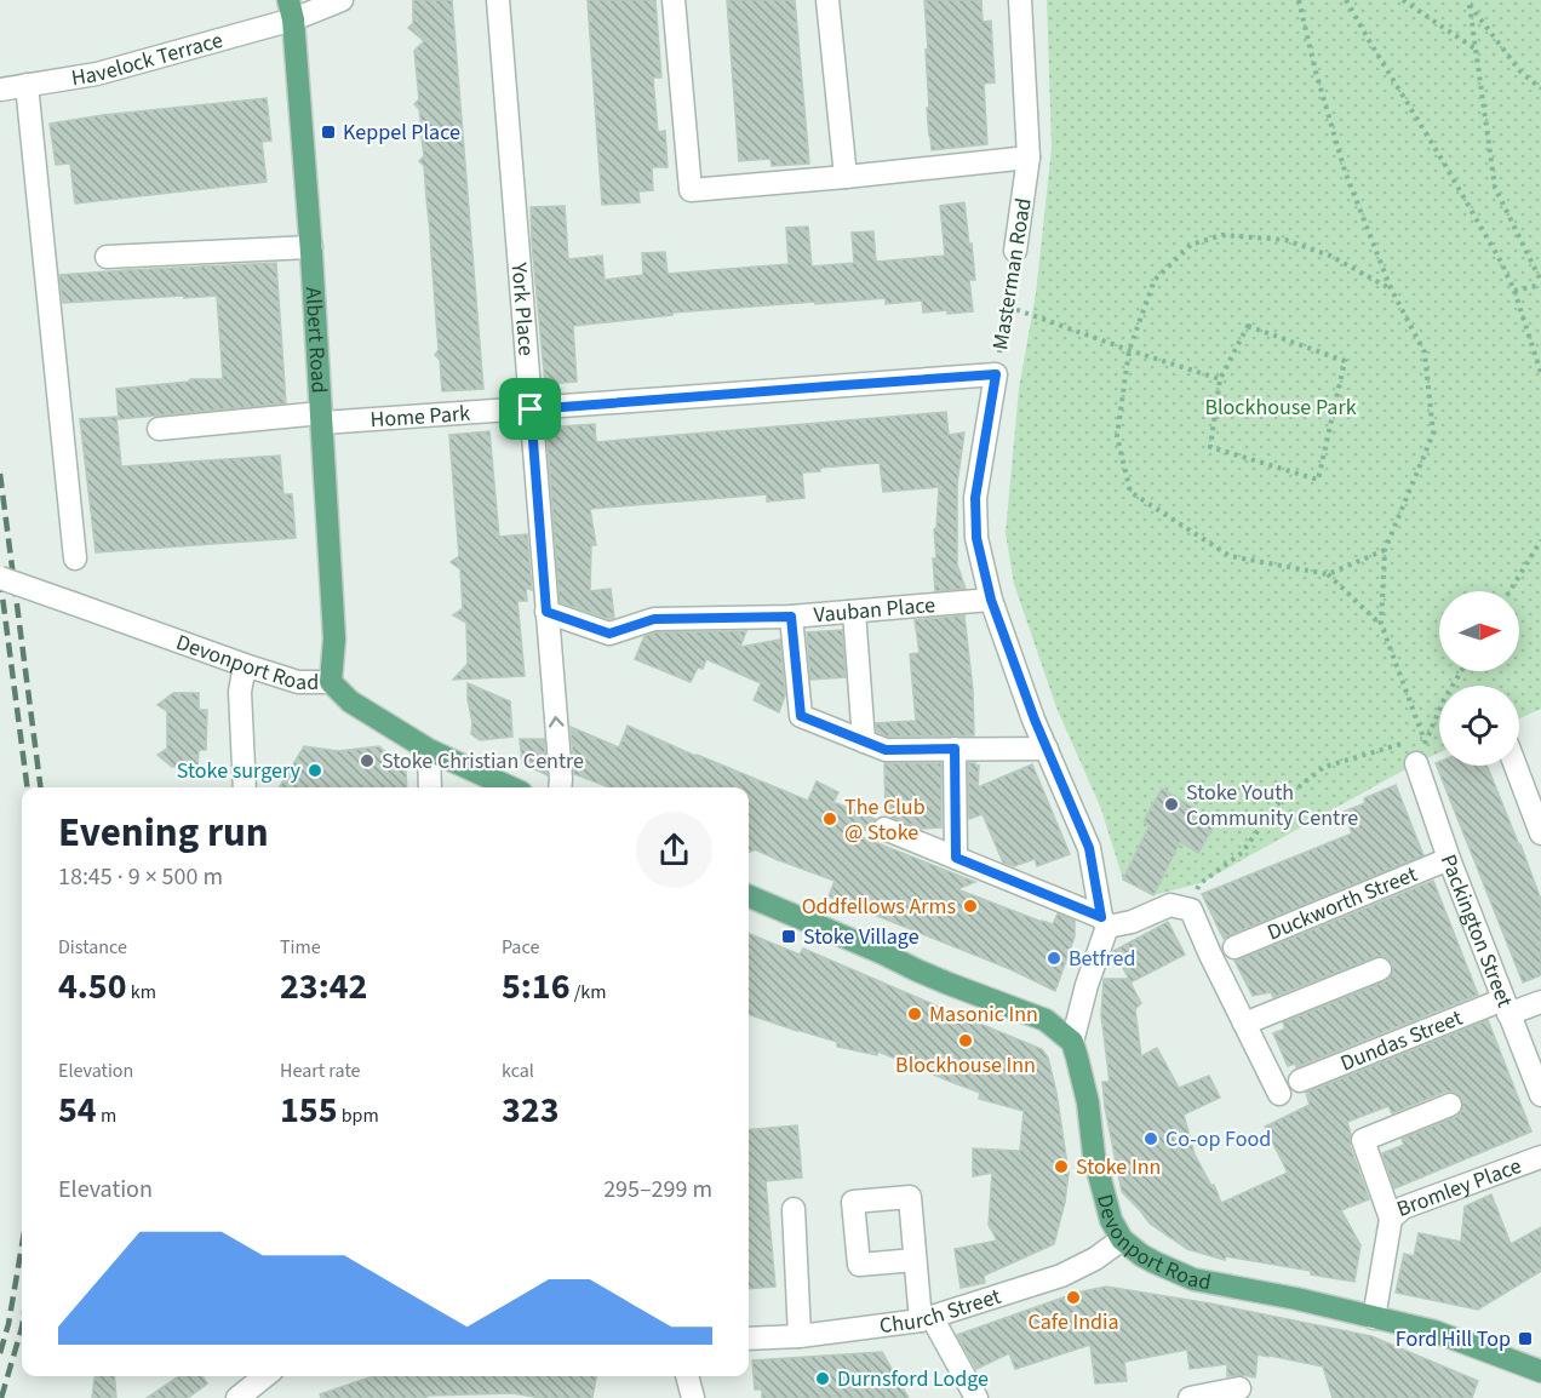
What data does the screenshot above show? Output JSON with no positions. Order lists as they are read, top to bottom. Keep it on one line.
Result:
{"streets":{"main road":["Albert Road","Devonport Road"],"street":["Havelock Terrace","Masterman Road","York Place","Home Park","Vauban Place","Duckworth Street","Packington Street","Dundas Street","Bromley Place","Church Street"]},"crossings":[["Havelock Terrace","Albert Road"],["Masterman Road","Home Park"],["Masterman Road","Vauban Place"],["Masterman Road","Devonport Road"],["York Place","Home Park"],["York Place","Vauban Place"],["Albert Road","Home Park"],["Albert Road","Devonport Road"],["Devonport Road","Bromley Place"],["Devonport Road","Church Street"],["Duckworth Street","Packington Street"],["Packington Street","Dundas Street"]],"parks":["Blockhouse Park"],"places":{"transit":["Keppel Place","Stoke Village","Ford Hill Top"],"other":["Stoke Christian Centre","Stoke surgery","Stoke Youth Community Centre","The Club @ Stoke","Oddfellows Arms","Betfred","Masonic Inn","Blockhouse Inn","Co-op Food","Stoke Inn","Cafe India","Durnsford Lodge"]},"north":"right","page":{"heading":["Evening run","18:45 · 9 × 500 m"],"stats":[["Distance","4.50 km"],["Time","23:42"],["Pace","5:16 /km"],["Elevation","54 m"],["Heart rate","155 bpm"],["kcal","323"]],"chart":["Elevation","295–299 m"]}}
